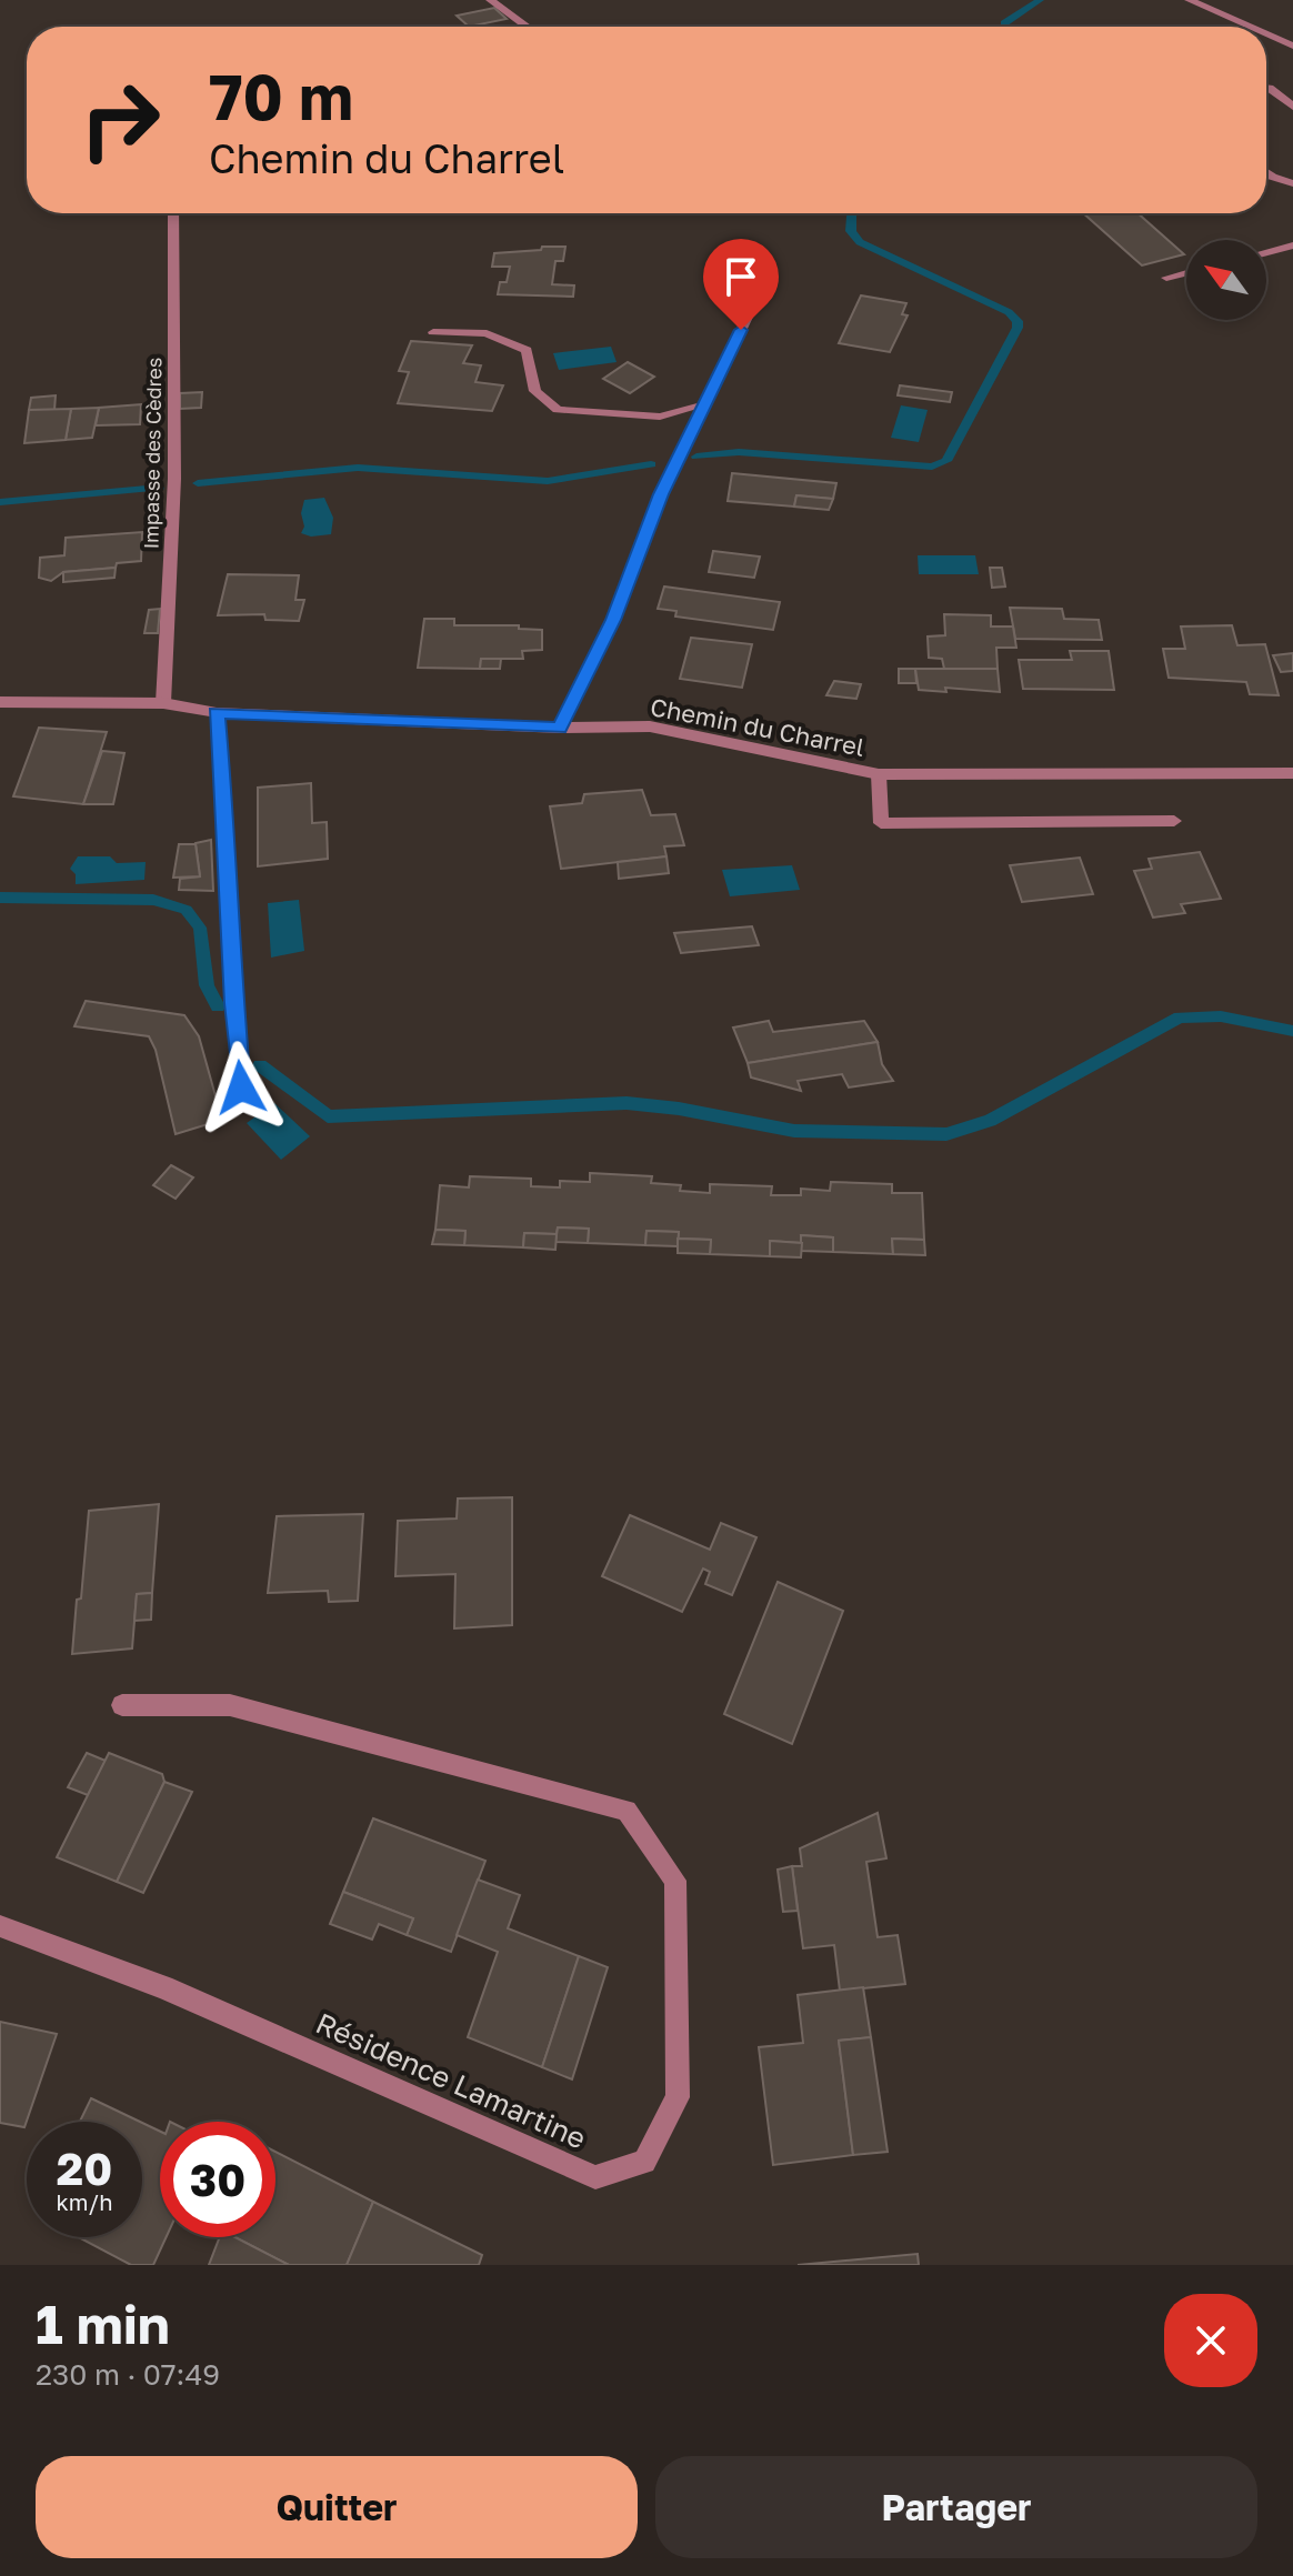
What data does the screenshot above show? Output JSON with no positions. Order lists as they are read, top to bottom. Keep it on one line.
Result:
{"streets":{"street":["Impasse des Cèdres","Chemin du Charrel","Résidence Lamartine"]},"crossings":[["Impasse des Cèdres","Chemin du Charrel"]],"north":"top left","page":{"turn":["70 m","Chemin du Charrel"],"speed":"20 km/h","limit":"30","heading":["1 min","230 m · 07:49"],"buttons":["Quitter","Partager"]}}
